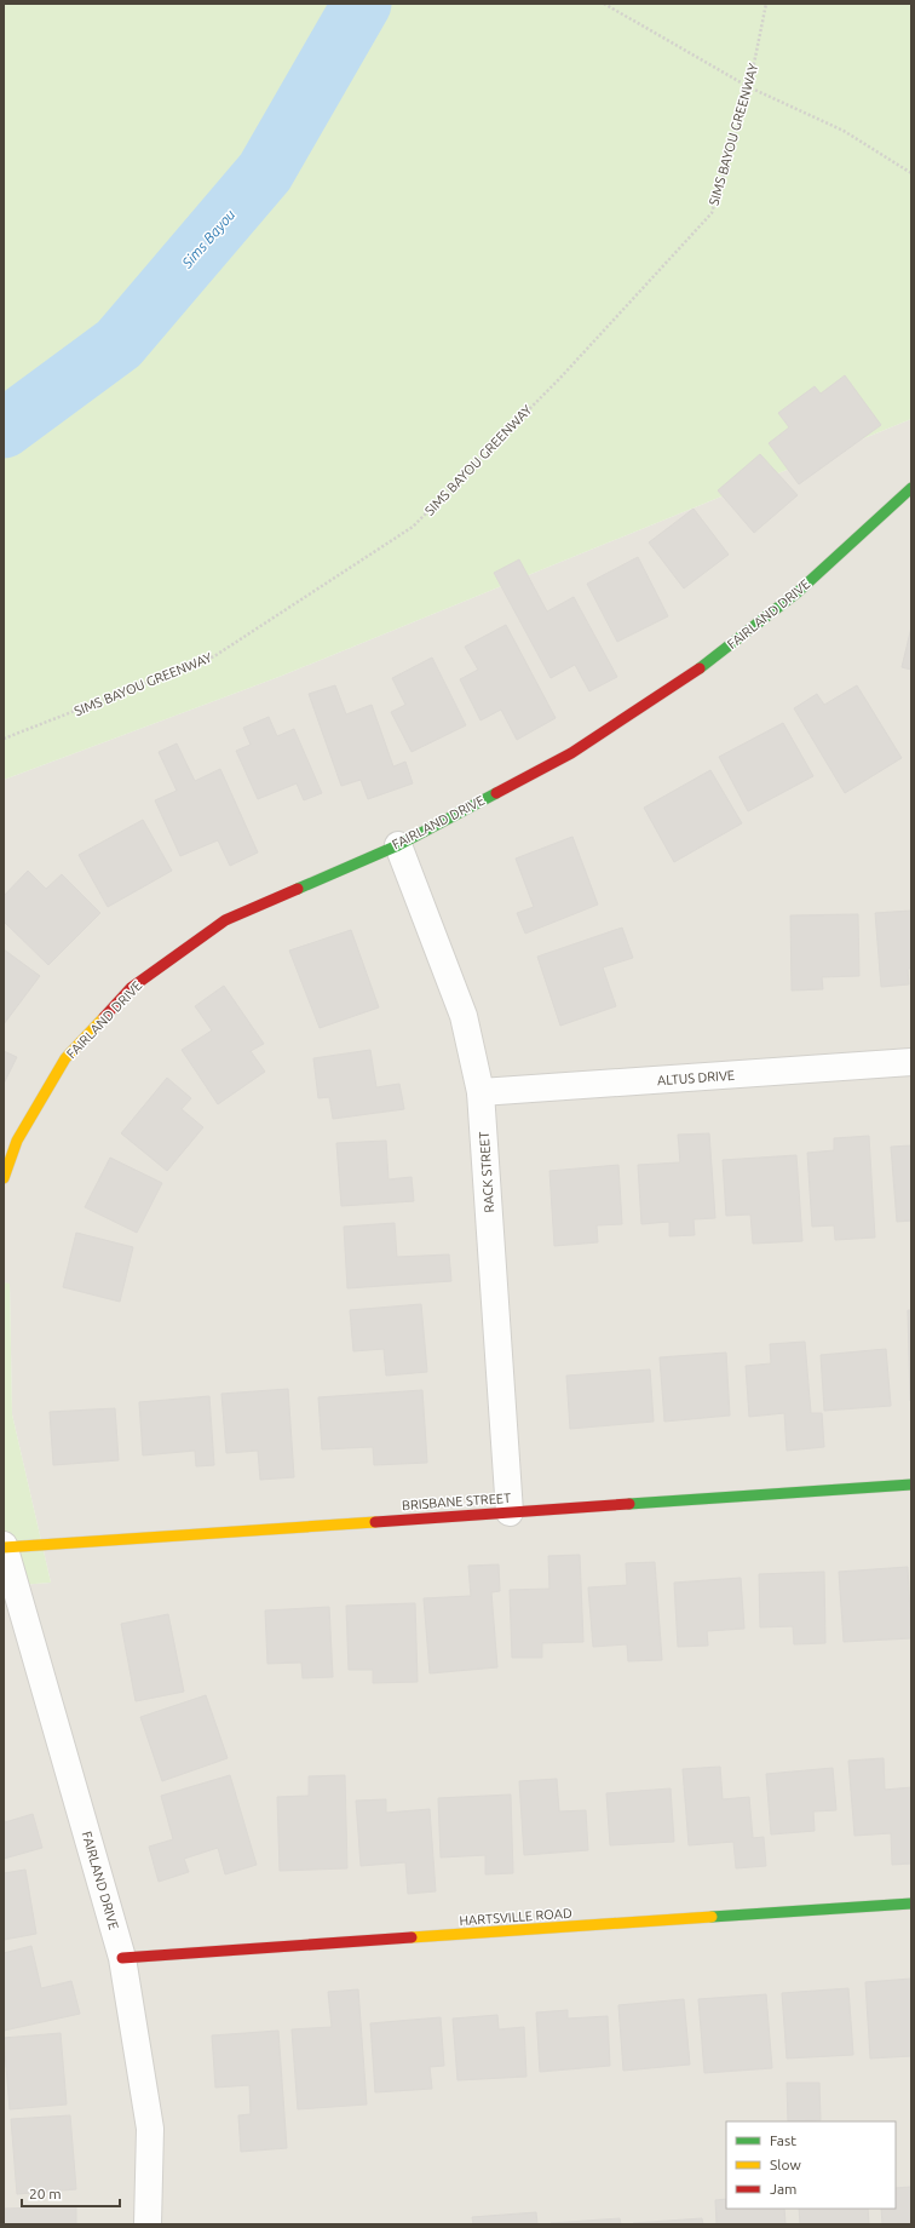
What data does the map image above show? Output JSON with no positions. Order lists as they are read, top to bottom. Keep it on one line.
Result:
{"streets":{"street":["FAIRLAND DRIVE","ALTUS DRIVE","RACK STREET","BRISBANE STREET","HARTSVILLE ROAD"],"path":["SIMS BAYOU GREENWAY"]},"crossings":[["FAIRLAND DRIVE","RACK STREET"],["FAIRLAND DRIVE","BRISBANE STREET"],["FAIRLAND DRIVE","HARTSVILLE ROAD"],["ALTUS DRIVE","RACK STREET"],["RACK STREET","BRISBANE STREET"]],"water":["Sims Bayou"],"legend":["Fast","Slow","Jam"],"scale_bar":"20 m"}
